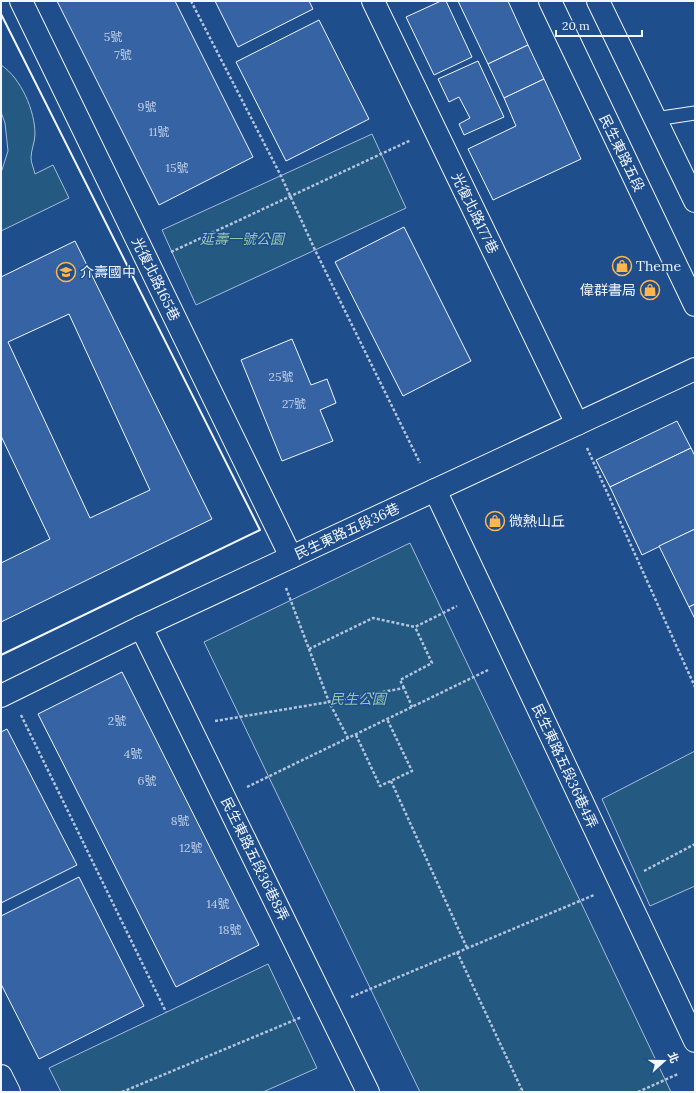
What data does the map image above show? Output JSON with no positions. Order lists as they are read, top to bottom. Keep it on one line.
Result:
{"streets":{"street":["民生東路五段","光復北路177巷","光復北路165巷","民生東路五段36巷","民生東路五段36巷4弄","民生東路五段36巷8弄"]},"crossings":[["光復北路177巷","民生東路五段36巷"],["光復北路165巷","民生東路五段36巷"],["民生東路五段36巷","民生東路五段36巷4弄"],["民生東路五段36巷","民生東路五段36巷8弄"]],"parks":["延壽一號公園","民生公園"],"places":{"shop":["Theme","偉群書局","微熱山丘"],"school or university":["介壽國中"]},"house_numbers":["5號","7號","9號","11號","15號","25號","27號","2號","4號","6號","8號","12號","14號","18號"],"scale_bar":"20 m","north":"right"}
